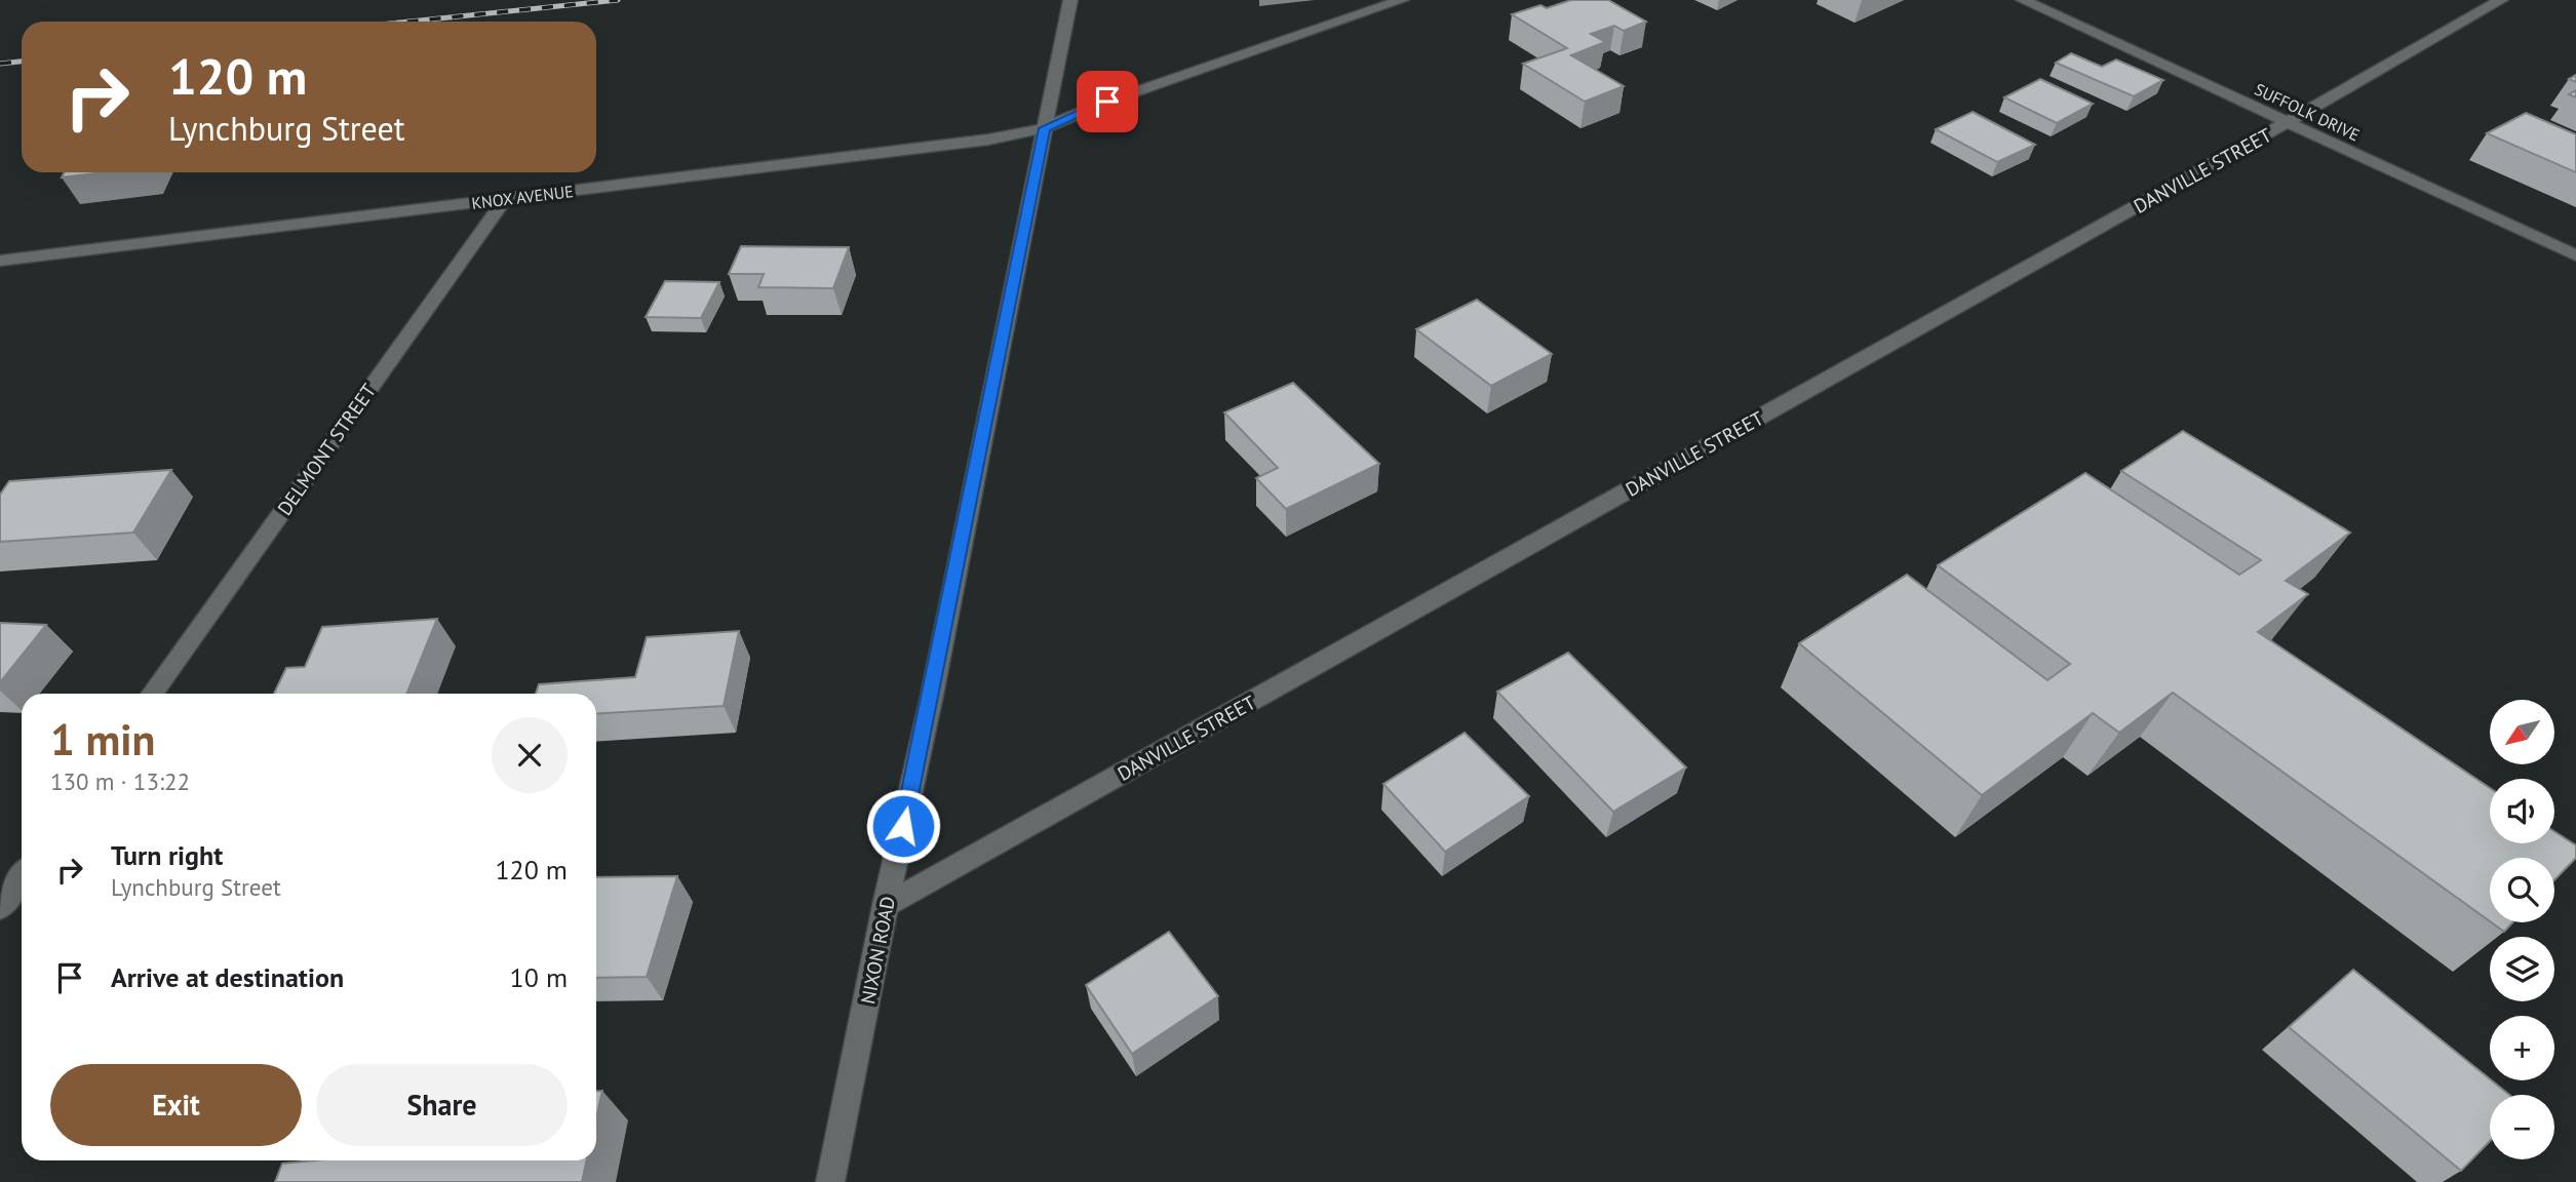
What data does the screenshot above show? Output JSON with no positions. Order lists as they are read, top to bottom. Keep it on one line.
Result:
{"streets":{"street":["SUFFOLK DRIVE","DANVILLE STREET","KNOX AVENUE","DELMONT STREET","NIXON ROAD"]},"crossings":[["SUFFOLK DRIVE","DANVILLE STREET"],["DANVILLE STREET","NIXON ROAD"],["KNOX AVENUE","DELMONT STREET"],["KNOX AVENUE","NIXON ROAD"]],"north":"bottom left","page":{"turn":["120 m","Lynchburg Street"],"heading":["1 min","130 m · 13:22"],"map_buttons":["+","−"],"list":[{"name":"Turn right","note":"Lynchburg Street","value":"120 m"},{"name":"Arrive at destination","value":"10 m"}],"buttons":["Exit","Share"]}}
